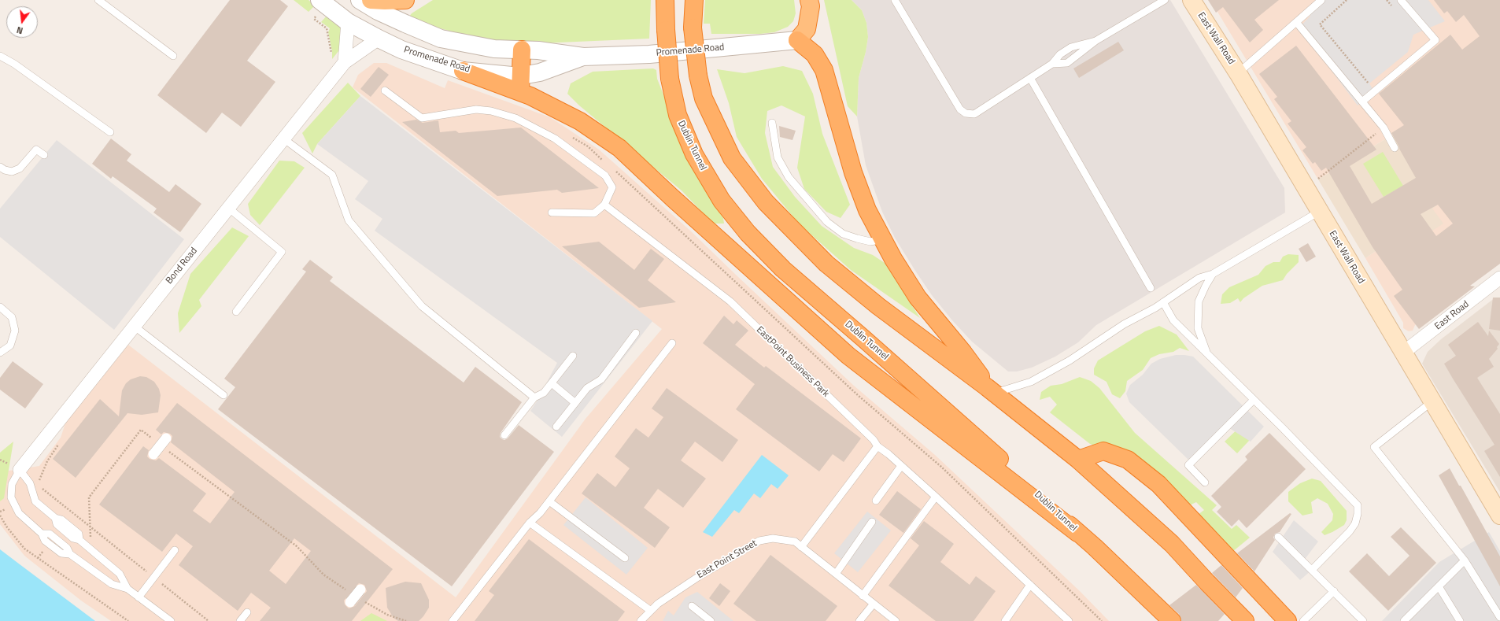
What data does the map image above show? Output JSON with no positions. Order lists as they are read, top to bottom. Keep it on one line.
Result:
{"streets":{"highway":["Dublin Tunnel"],"main road":["East Wall Road"],"street":["Promenade Road","Bond Road","East Road"],"lane":["EastPoint Business Park","East Point Street"]},"crossings":[["East Wall Road","East Road"],["Promenade Road","Bond Road"]],"north":"bottom"}
